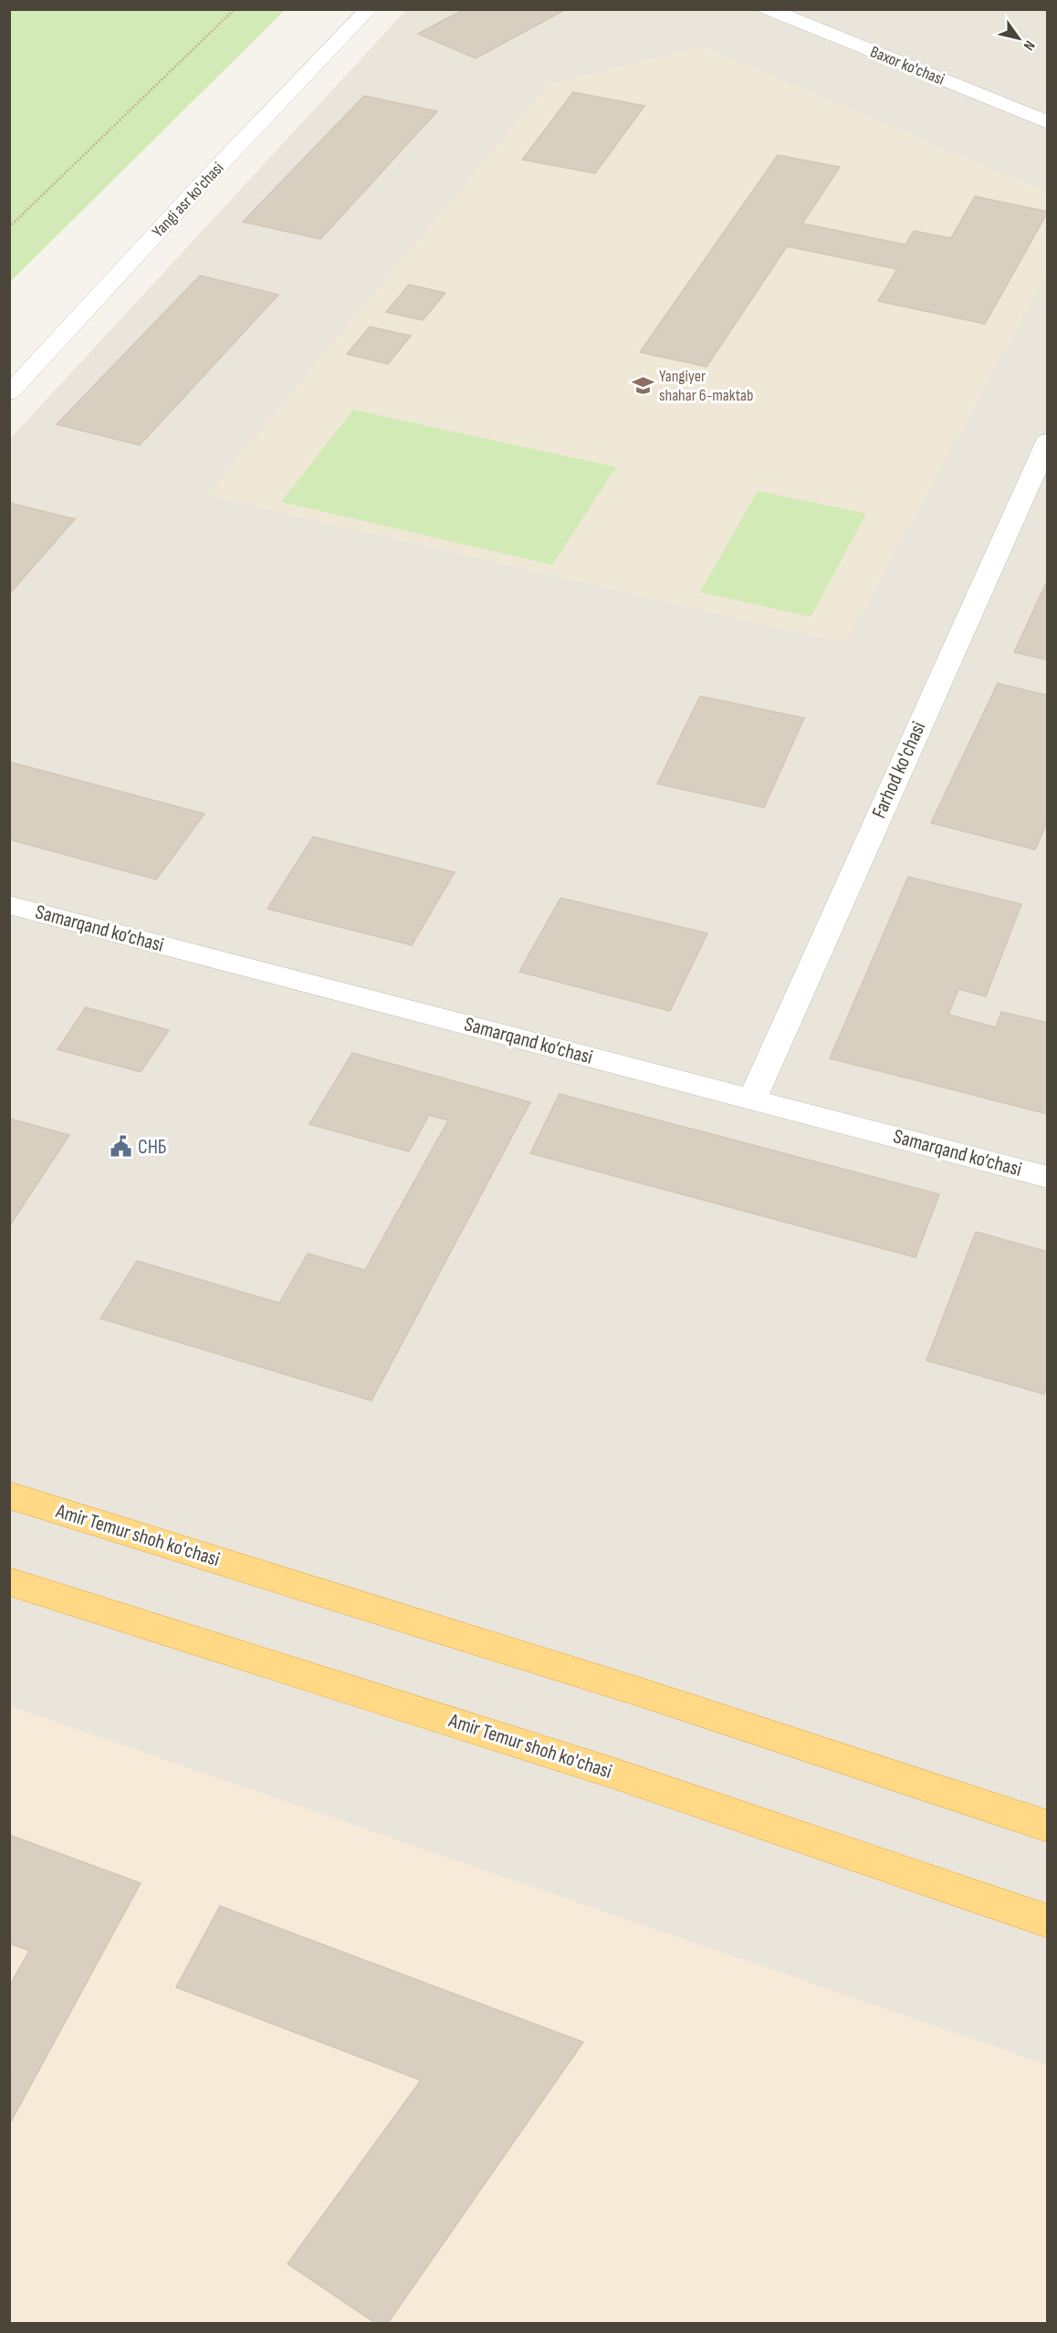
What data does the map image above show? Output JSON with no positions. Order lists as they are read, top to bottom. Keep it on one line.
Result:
{"streets":{"highway":["Amir Temur shoh ko'chasi"],"street":["Baxor ko'chasi","Yangi asr ko'chasi","Farhod ko'chasi","Samarqand ko‘chasi"]},"crossings":[["Farhod ko'chasi","Samarqand ko‘chasi"]],"places":{"school or university":["Yangiyer shahar 6-maktab"],"public building":["СНБ"]},"north":"bottom right"}
